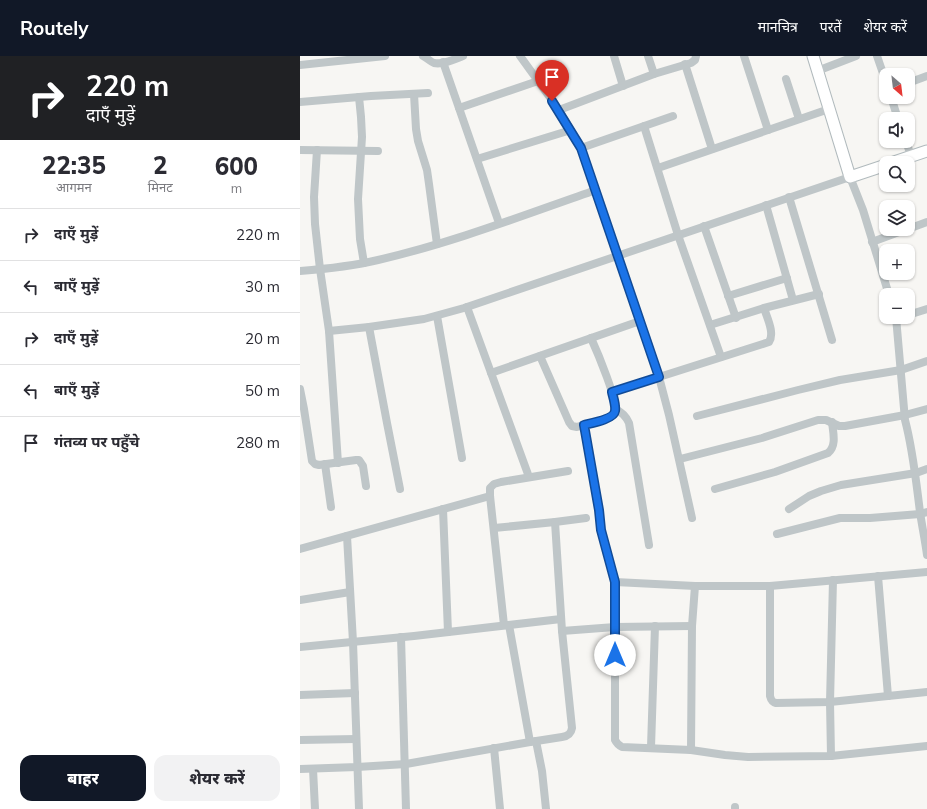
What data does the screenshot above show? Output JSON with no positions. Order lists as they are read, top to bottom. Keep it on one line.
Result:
{"north":"bottom right","page":{"header":"Routely","nav":["मानचित्र","परतें","शेयर करें"],"turn":["220 m","दाएँ मुड़ें"],"map_buttons":["+","−"],"eta":["22:35","आगमन","2","मिनट","600","m"],"list":[{"name":"दाएँ मुड़ें","value":"220 m"},{"name":"बाएँ मुड़ें","value":"30 m"},{"name":"दाएँ मुड़ें","value":"20 m"},{"name":"बाएँ मुड़ें","value":"50 m"},{"name":"गंतव्य पर पहुँचे","value":"280 m"}],"buttons":["बाहर","शेयर करें"]}}
